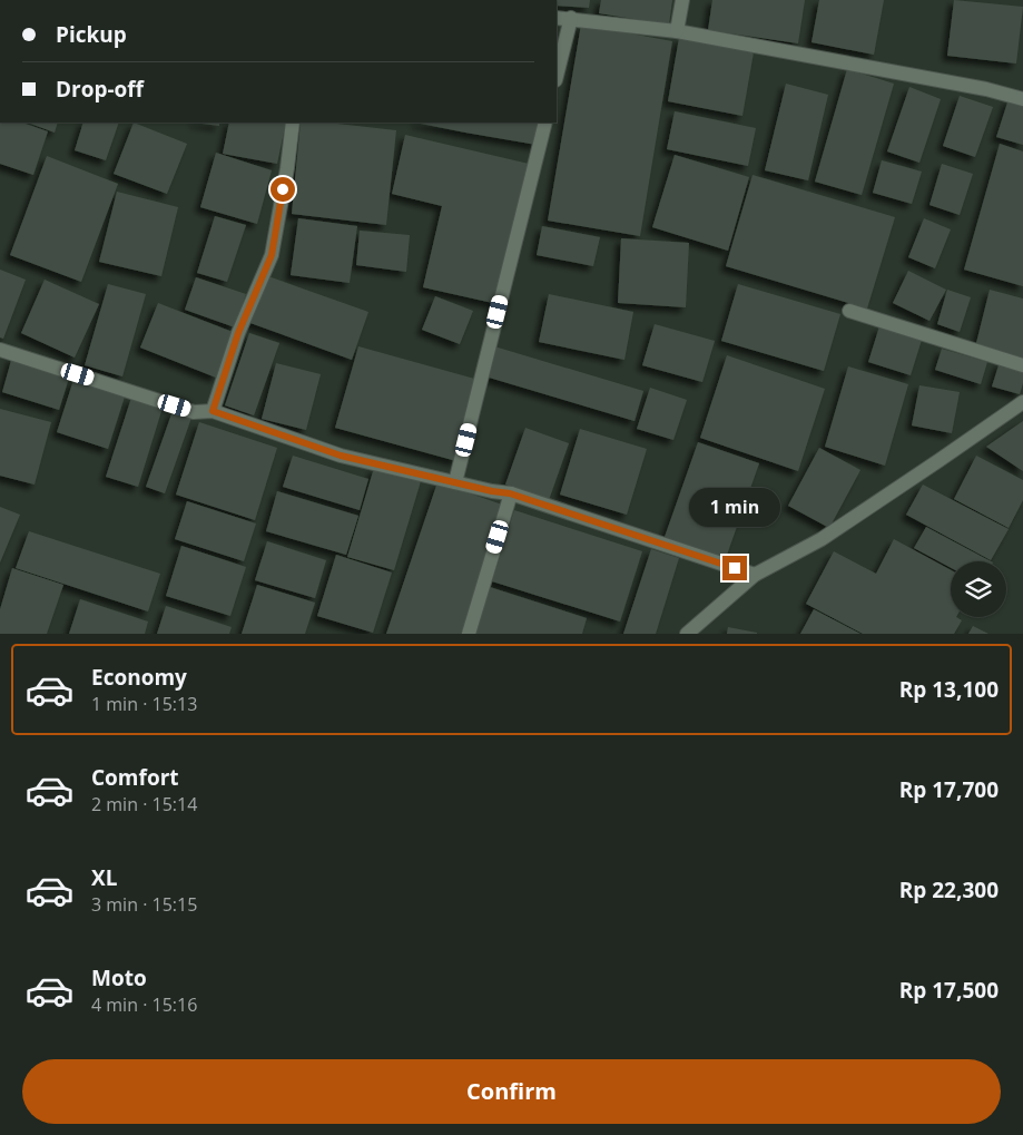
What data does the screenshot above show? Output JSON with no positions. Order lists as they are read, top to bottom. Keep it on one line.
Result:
{"page":{"banner":["Pickup","Drop-off"],"bubble":"1 min","list":[{"name":"Economy","note":"1 min · 15:13","value":"Rp 13,100"},{"name":"Comfort","note":"2 min · 15:14","value":"Rp 17,700"},{"name":"XL","note":"3 min · 15:15","value":"Rp 22,300"},{"name":"Moto","note":"4 min · 15:16","value":"Rp 17,500"}],"buttons":"Confirm"}}
